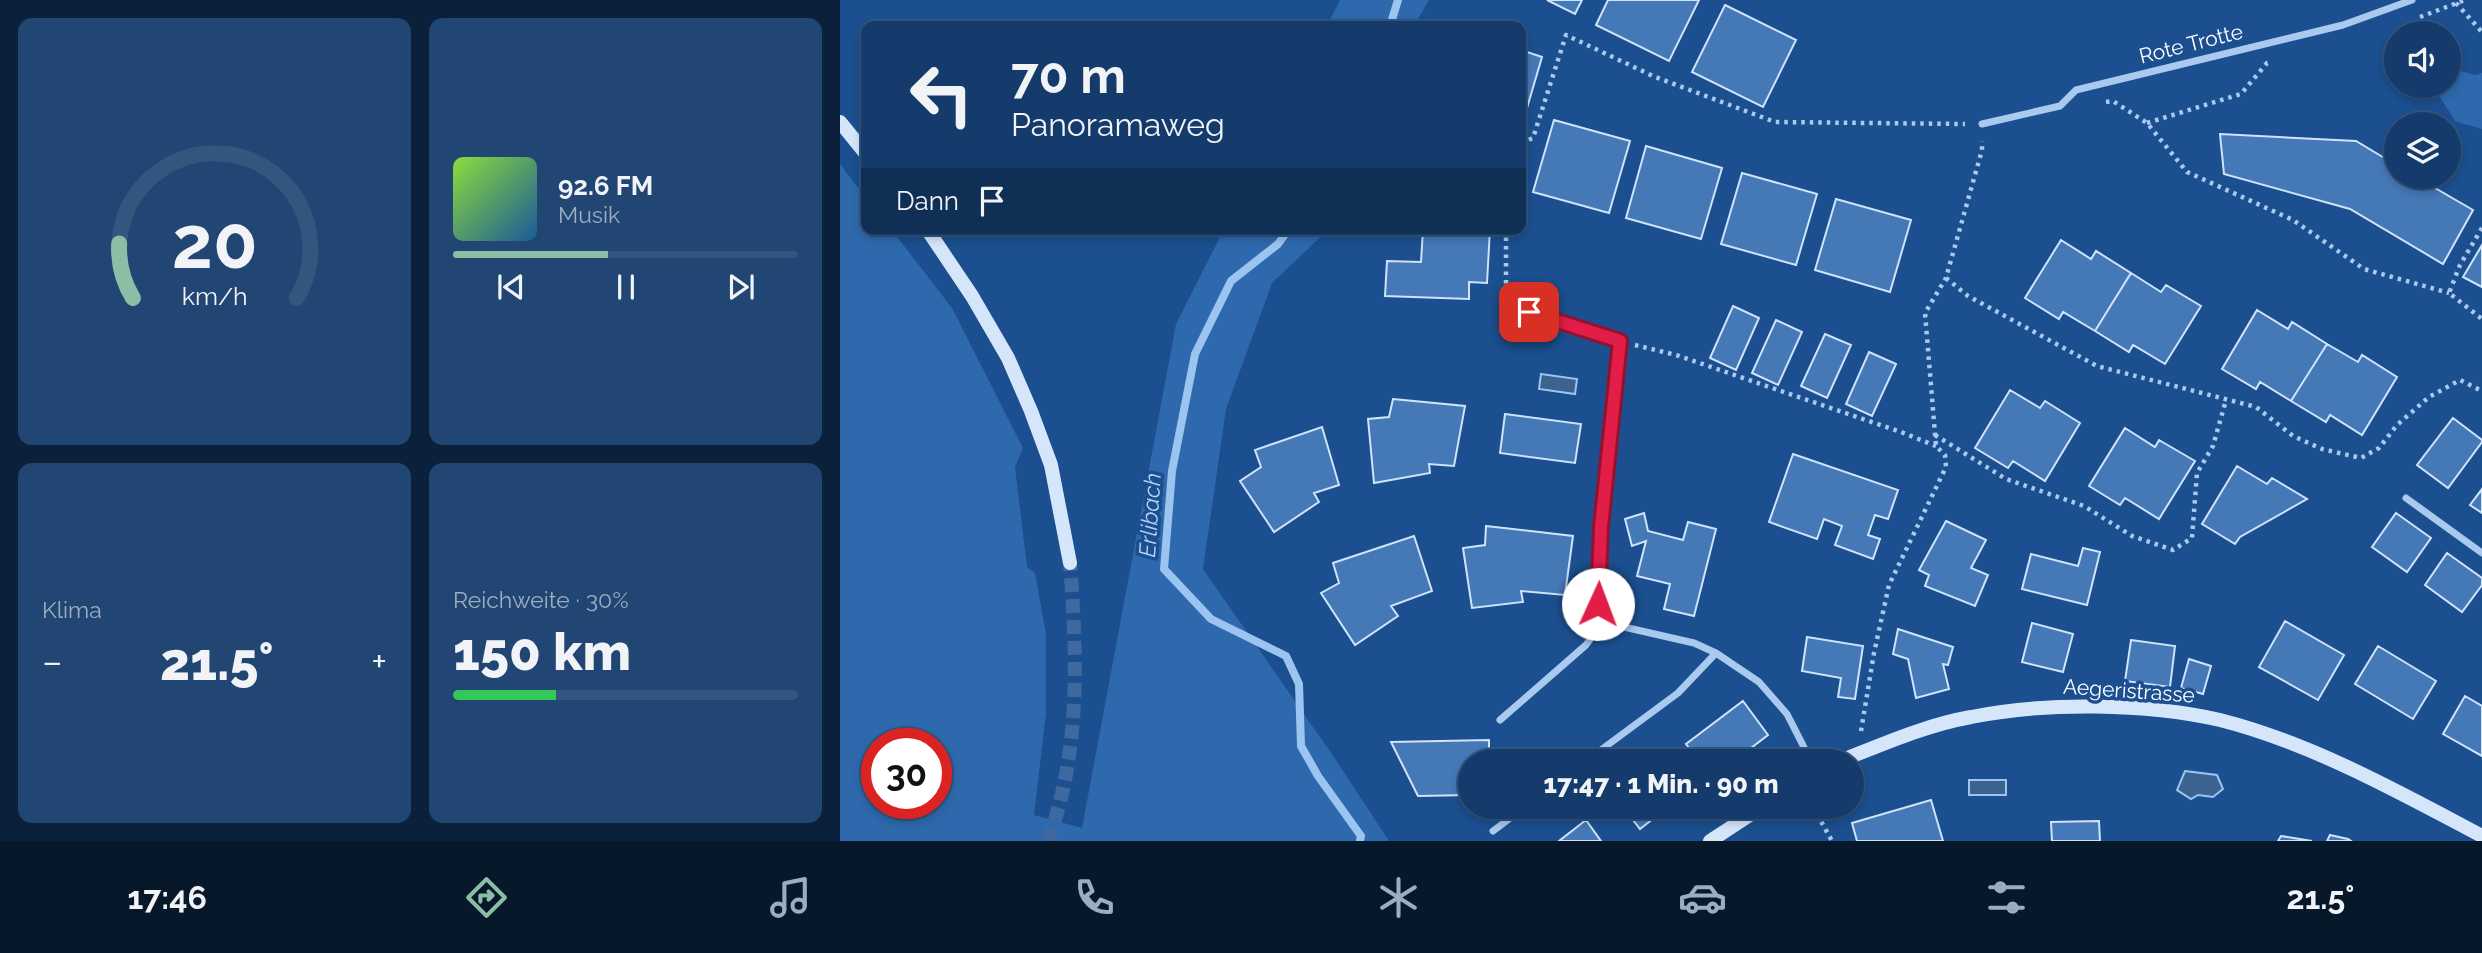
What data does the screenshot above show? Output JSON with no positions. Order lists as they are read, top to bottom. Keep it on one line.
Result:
{"streets":{"street":["Rote Trotte","Aegeristrasse"]},"water":["Erlibach"],"page":{"turn":["70 m","Panoramaweg"],"song":["92.6 FM","Musik"],"then":"Dann","tile":["Klima",["Reichweite · 30%","150 km"]],"heat":["−","21.5°","+"],"limit":"30","trip":"17:47 · 1 Min. · 90 m","tabs":["17:46","21.5°"],"gauge":["20","km/h"]}}
